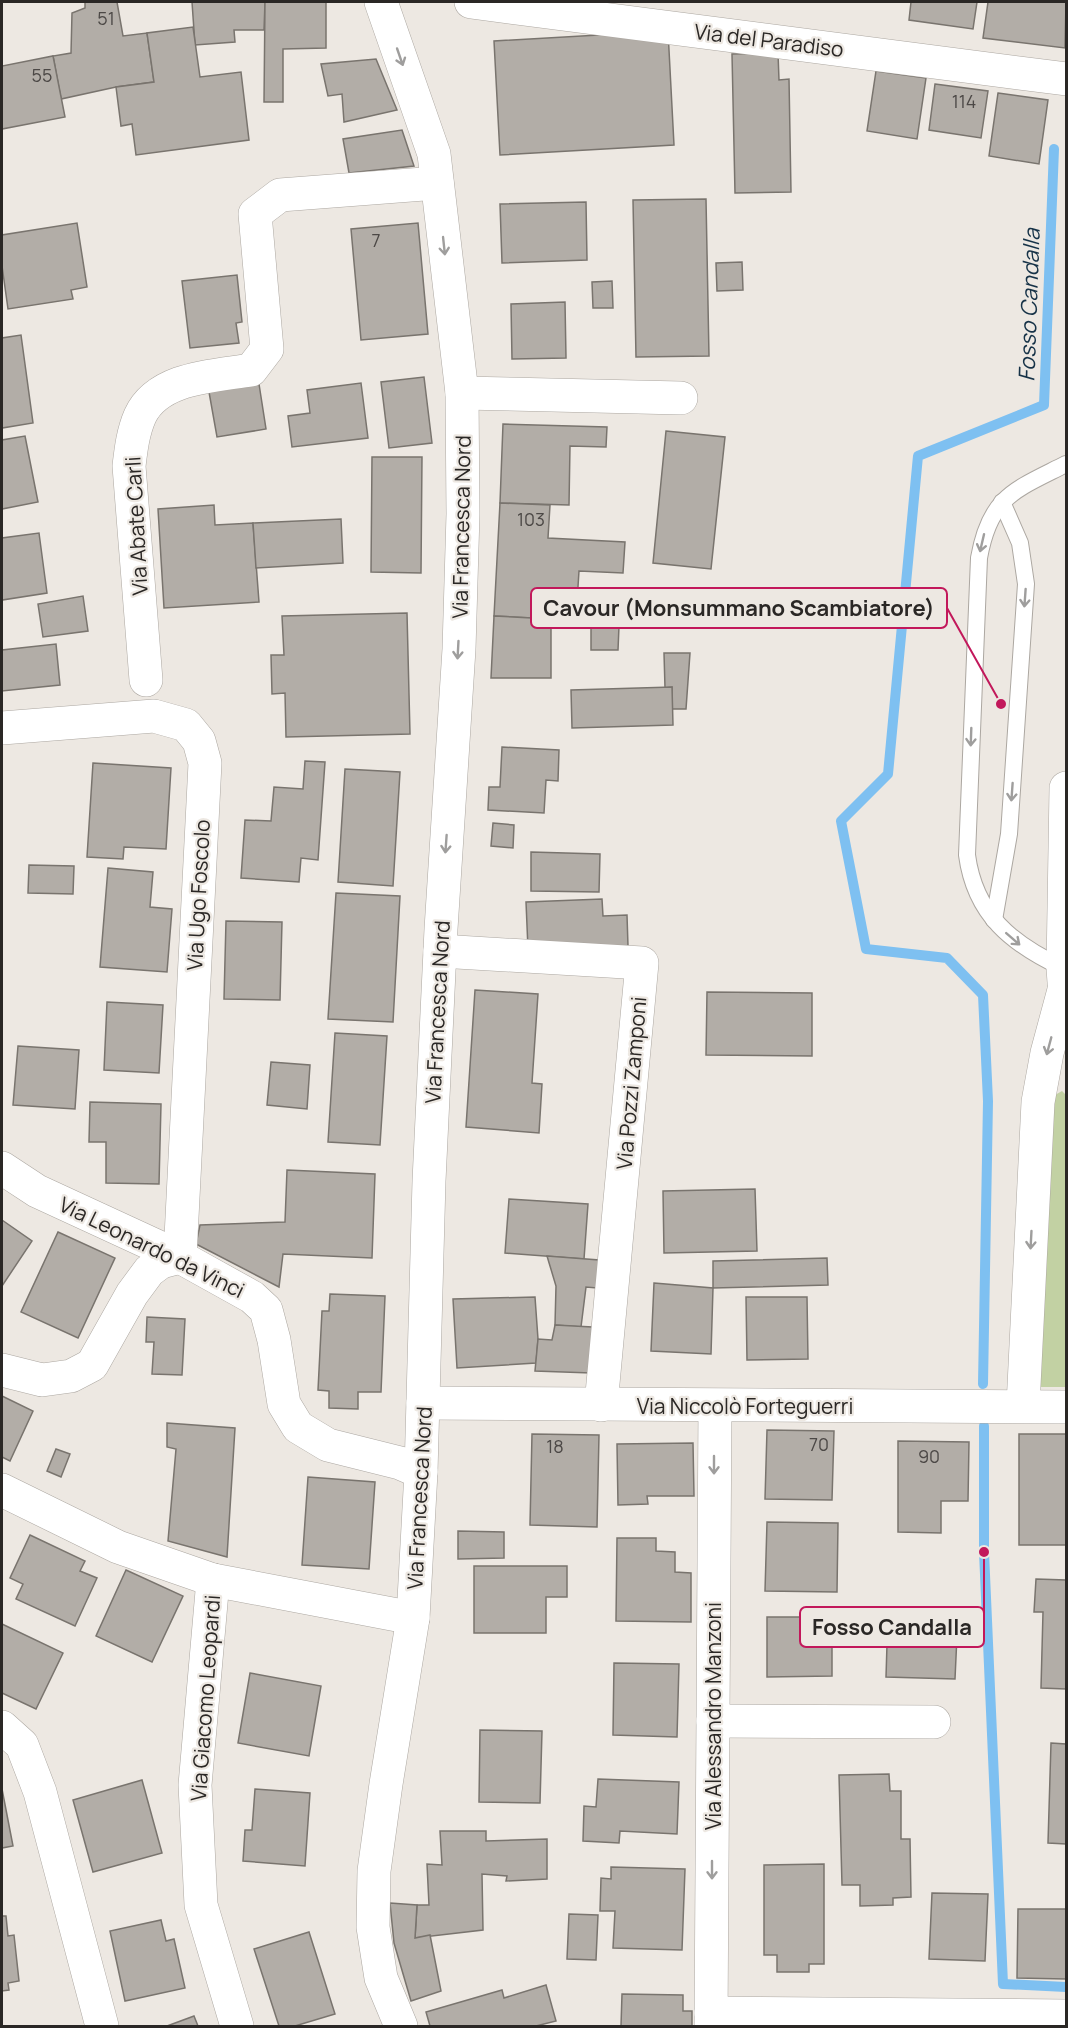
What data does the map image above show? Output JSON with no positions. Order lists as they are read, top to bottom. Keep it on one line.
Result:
{"streets":{"street":["Via del Paradiso","Via Abate Carli","Via Francesca Nord","Via Ugo Foscolo","Via Pozzi Zamponi","Via Leonardo da Vinci","Via Niccolò Forteguerri","Via Giacomo Leopardi","Via Alessandro Manzoni"]},"crossings":[["Via Abate Carli","Via Francesca Nord"],["Via Francesca Nord","Via Pozzi Zamponi"],["Via Francesca Nord","Via Leonardo da Vinci"],["Via Francesca Nord","Via Niccolò Forteguerri"],["Via Ugo Foscolo","Via Leonardo da Vinci"],["Via Pozzi Zamponi","Via Niccolò Forteguerri"],["Via Niccolò Forteguerri","Via Alessandro Manzoni"]],"one_way":["Via Francesca Nord","Via Alessandro Manzoni"],"water":["Fosso Candalla"],"places":["Cavour (Monsummano Scambiatore)","Fosso Candalla"],"house_numbers":["51","55","114","7","103","70","18","90"]}
